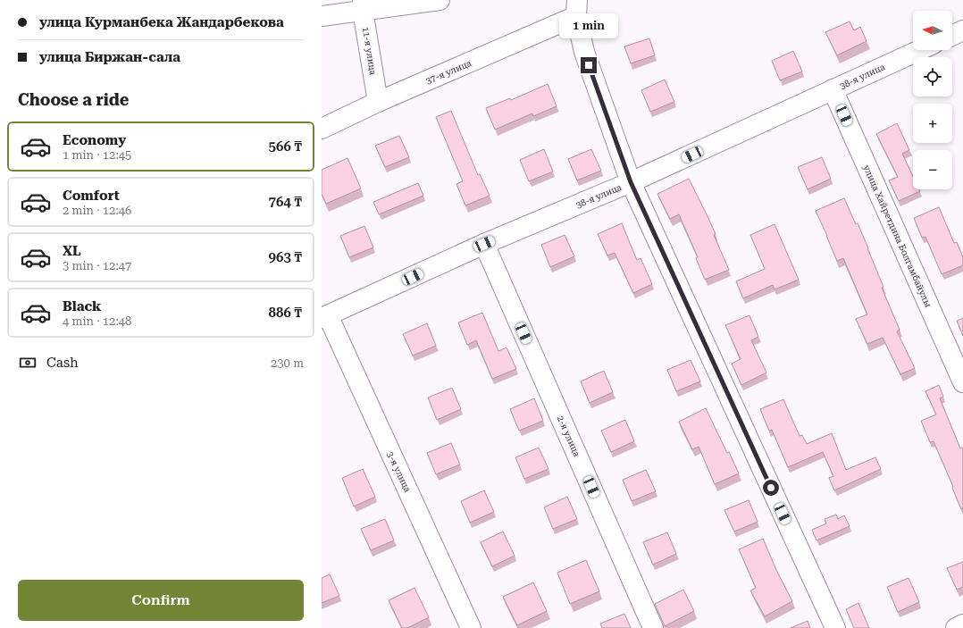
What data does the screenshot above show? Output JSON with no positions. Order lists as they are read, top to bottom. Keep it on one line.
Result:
{"streets":{"street":["11-я улица","37-я улица","38-я улица","улица Хайретдина Болгамбайулы","2-я улица","3-я улица"]},"crossings":[["11-я улица","37-я улица"],["38-я улица","улица Хайретдина Болгамбайулы"],["38-я улица","2-я улица"],["38-я улица","3-я улица"]],"north":"left","page":{"banner":["улица Курманбека Жандарбекова","улица Биржан-сала"],"map_buttons":["+","−"],"bubble":"1 min","heading":"Choose a ride","list":[{"name":"Economy","note":"1 min · 12:45","value":"566 ₸"},{"name":"Comfort","note":"2 min · 12:46","value":"764 ₸"},{"name":"XL","note":"3 min · 12:47","value":"963 ₸"},{"name":"Black","note":"4 min · 12:48","value":"886 ₸"}],"pay":["Cash","230 m"],"buttons":"Confirm"}}
